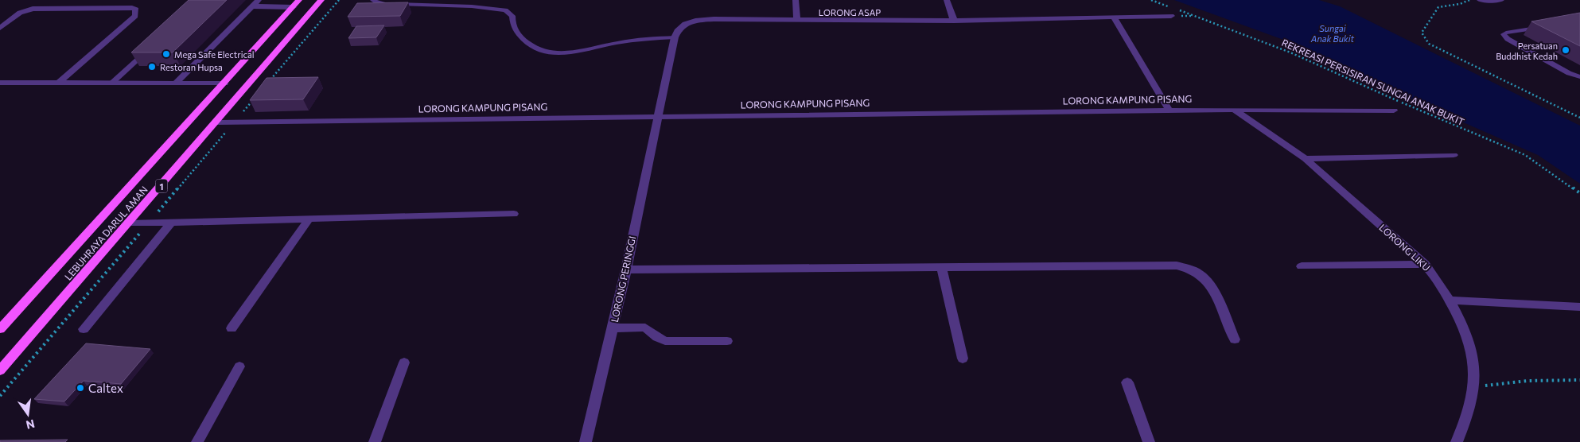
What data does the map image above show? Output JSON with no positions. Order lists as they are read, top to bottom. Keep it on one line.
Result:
{"streets":{"main road":["1","LEBUHRAYA DARUL AMAN"],"street":["LORONG ASAP","LORONG KAMPUNG PISANG","LORONG LIKU","LORONG PERINGGI"],"path":["REKREASI PERSISIRAN SUNGAI ANAK BUKIT"]},"crossings":[["LORONG ASAP","LORONG KAMPUNG PISANG"],["LORONG ASAP","LORONG PERINGGI"],["LORONG KAMPUNG PISANG","LEBUHRAYA DARUL AMAN"],["LORONG KAMPUNG PISANG","LORONG LIKU"],["LORONG KAMPUNG PISANG","LORONG PERINGGI"]],"water":["Sungai Anak Bukit"],"places":["Persatuan Buddhist Kedah","Mega Safe Electrical","Restoran Hupsa","Caltex"],"north":"bottom"}
